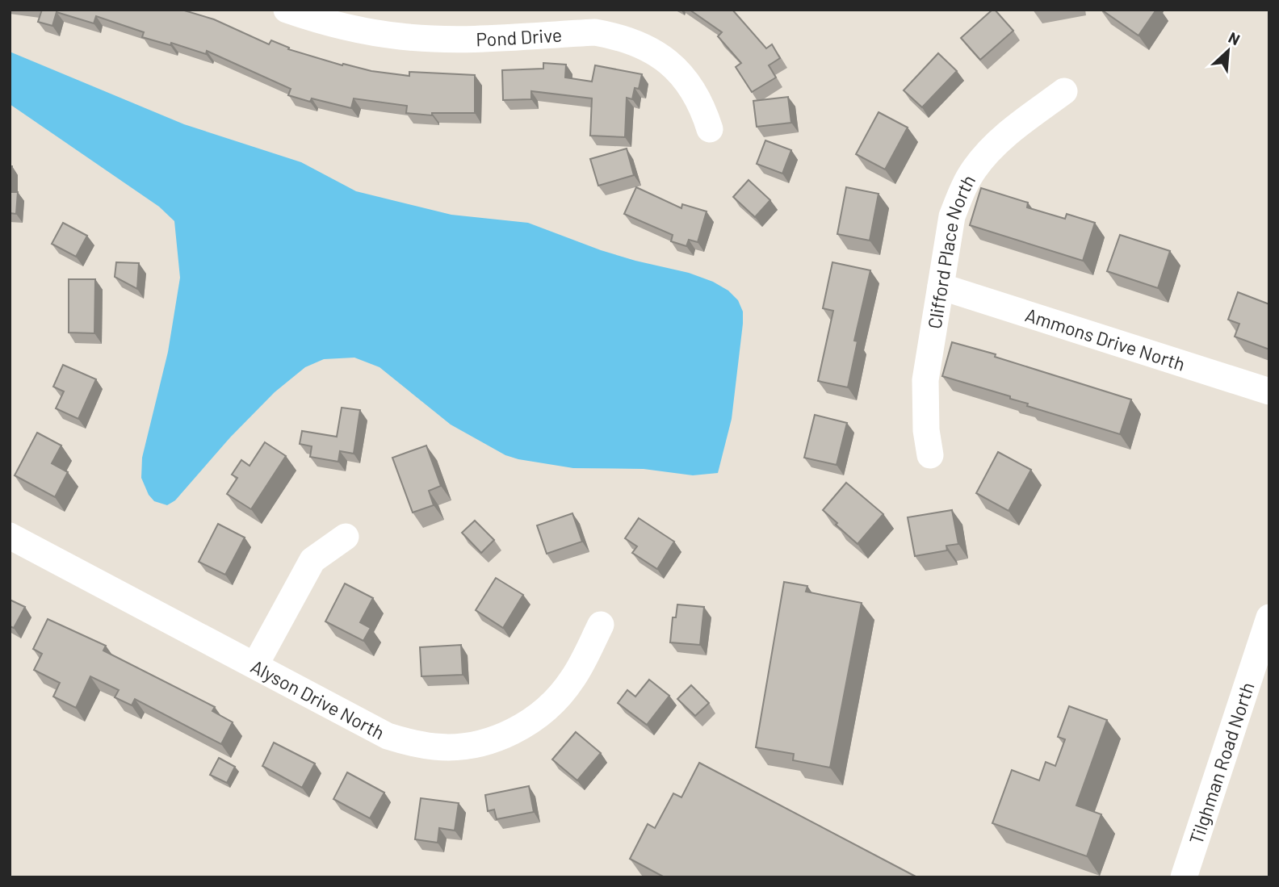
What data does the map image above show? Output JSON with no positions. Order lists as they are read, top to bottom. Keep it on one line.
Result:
{"streets":{"street":["Pond Drive","Clifford Place North","Ammons Drive North","Alyson Drive North","Tilghman Road North"]},"crossings":[["Clifford Place North","Ammons Drive North"]],"north":"top right"}
